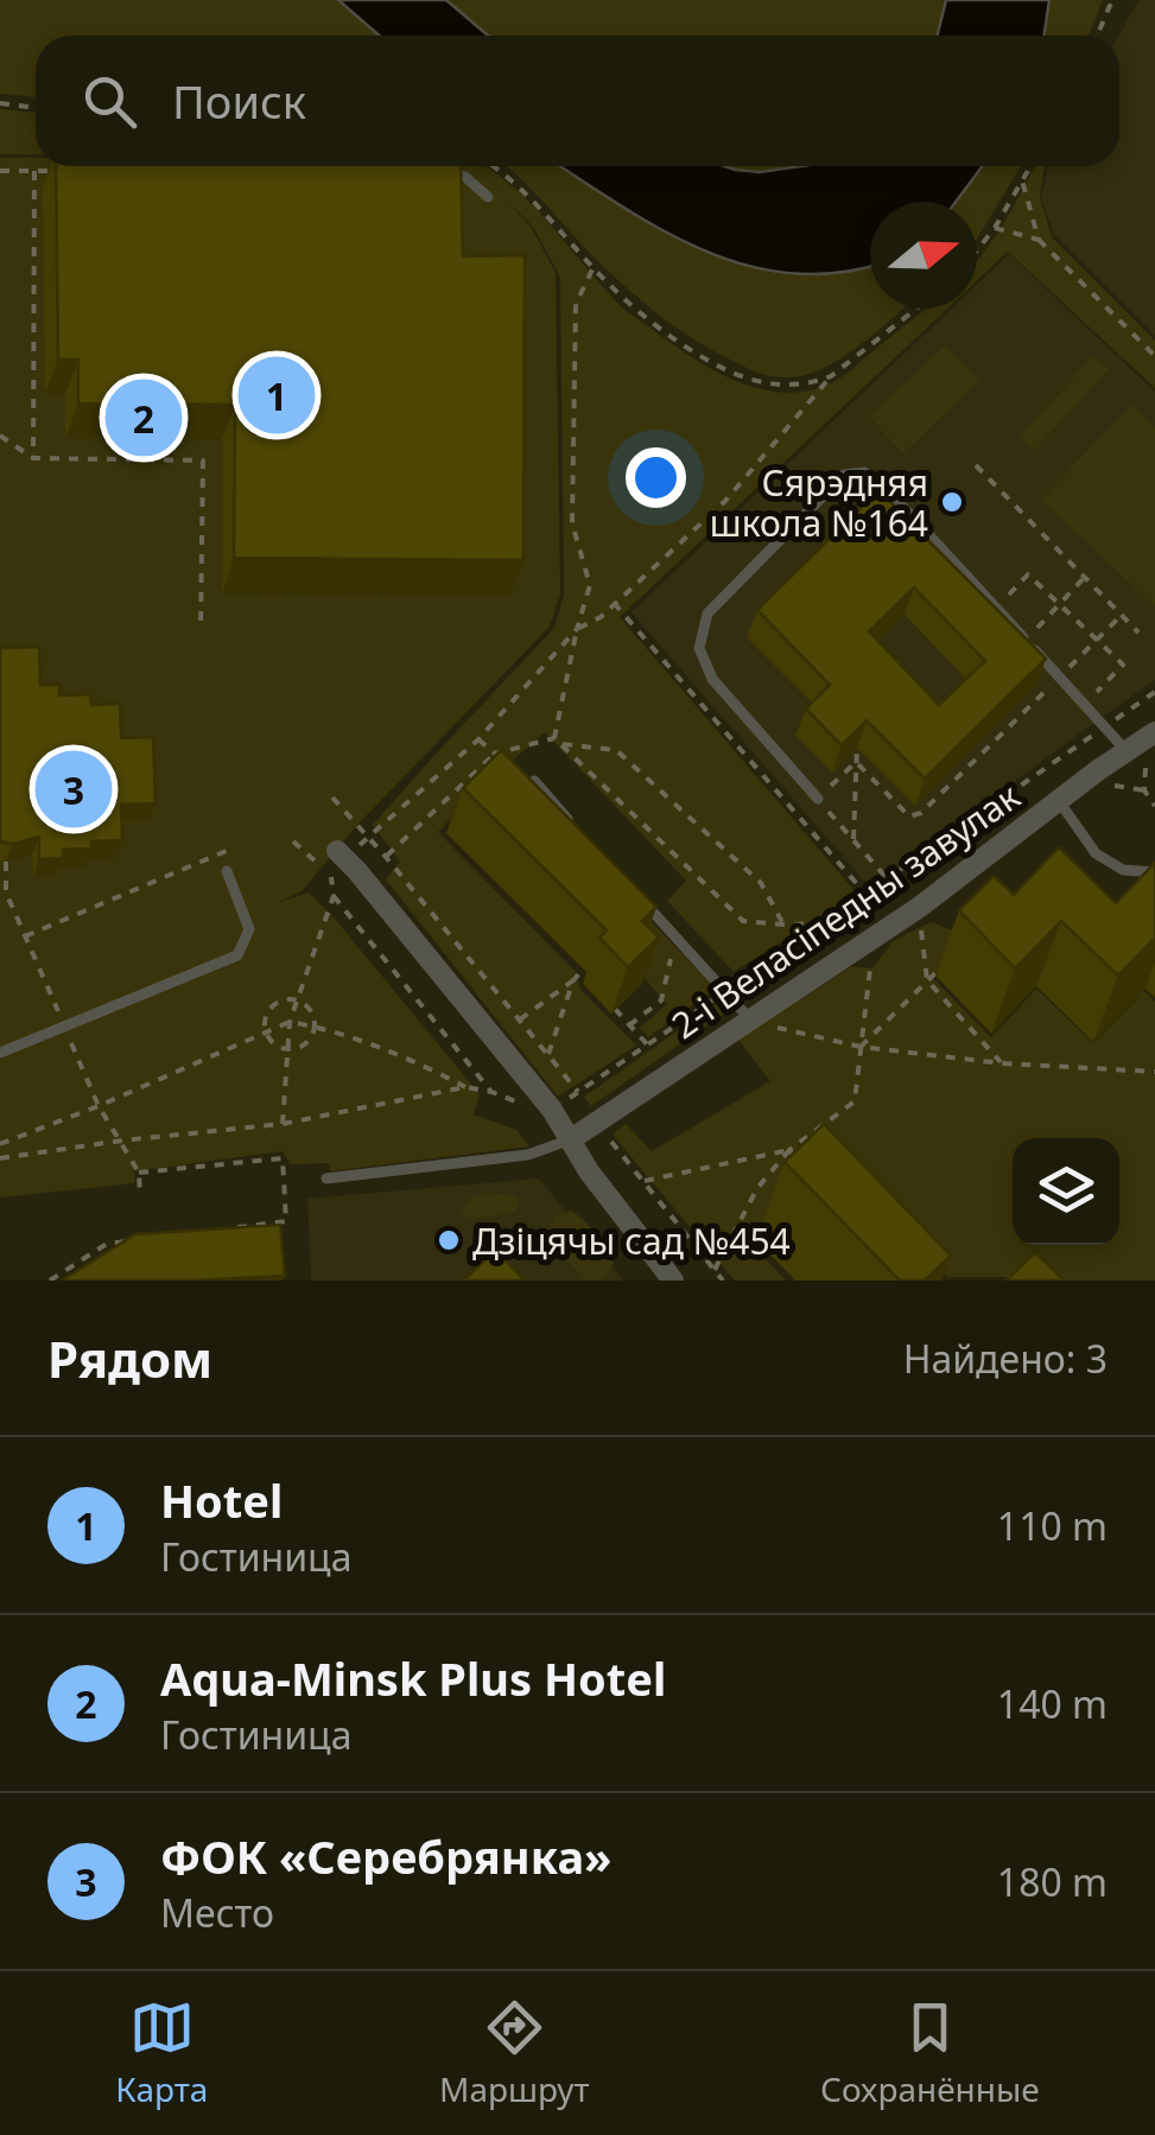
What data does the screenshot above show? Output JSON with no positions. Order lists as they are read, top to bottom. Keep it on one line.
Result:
{"streets":{"street":["2-і Веласіпедны завулак"]},"places":["Сярэдняя школа №164","Дзіцячы сад №454"],"north":"right","page":{"search":"Поиск","pins":["1","2","3"],"heading":["Рядом","Найдено: 3"],"list":[{"mark":"1","name":"Hotel","note":"Гостиница","value":"110 m"},{"mark":"2","name":"Aqua-Minsk Plus Hotel","note":"Гостиница","value":"140 m"},{"mark":"3","name":"ФОК «Серебрянка»","note":"Место","value":"180 m"}],"nav":["Карта","Маршрут","Сохранённые"]}}
